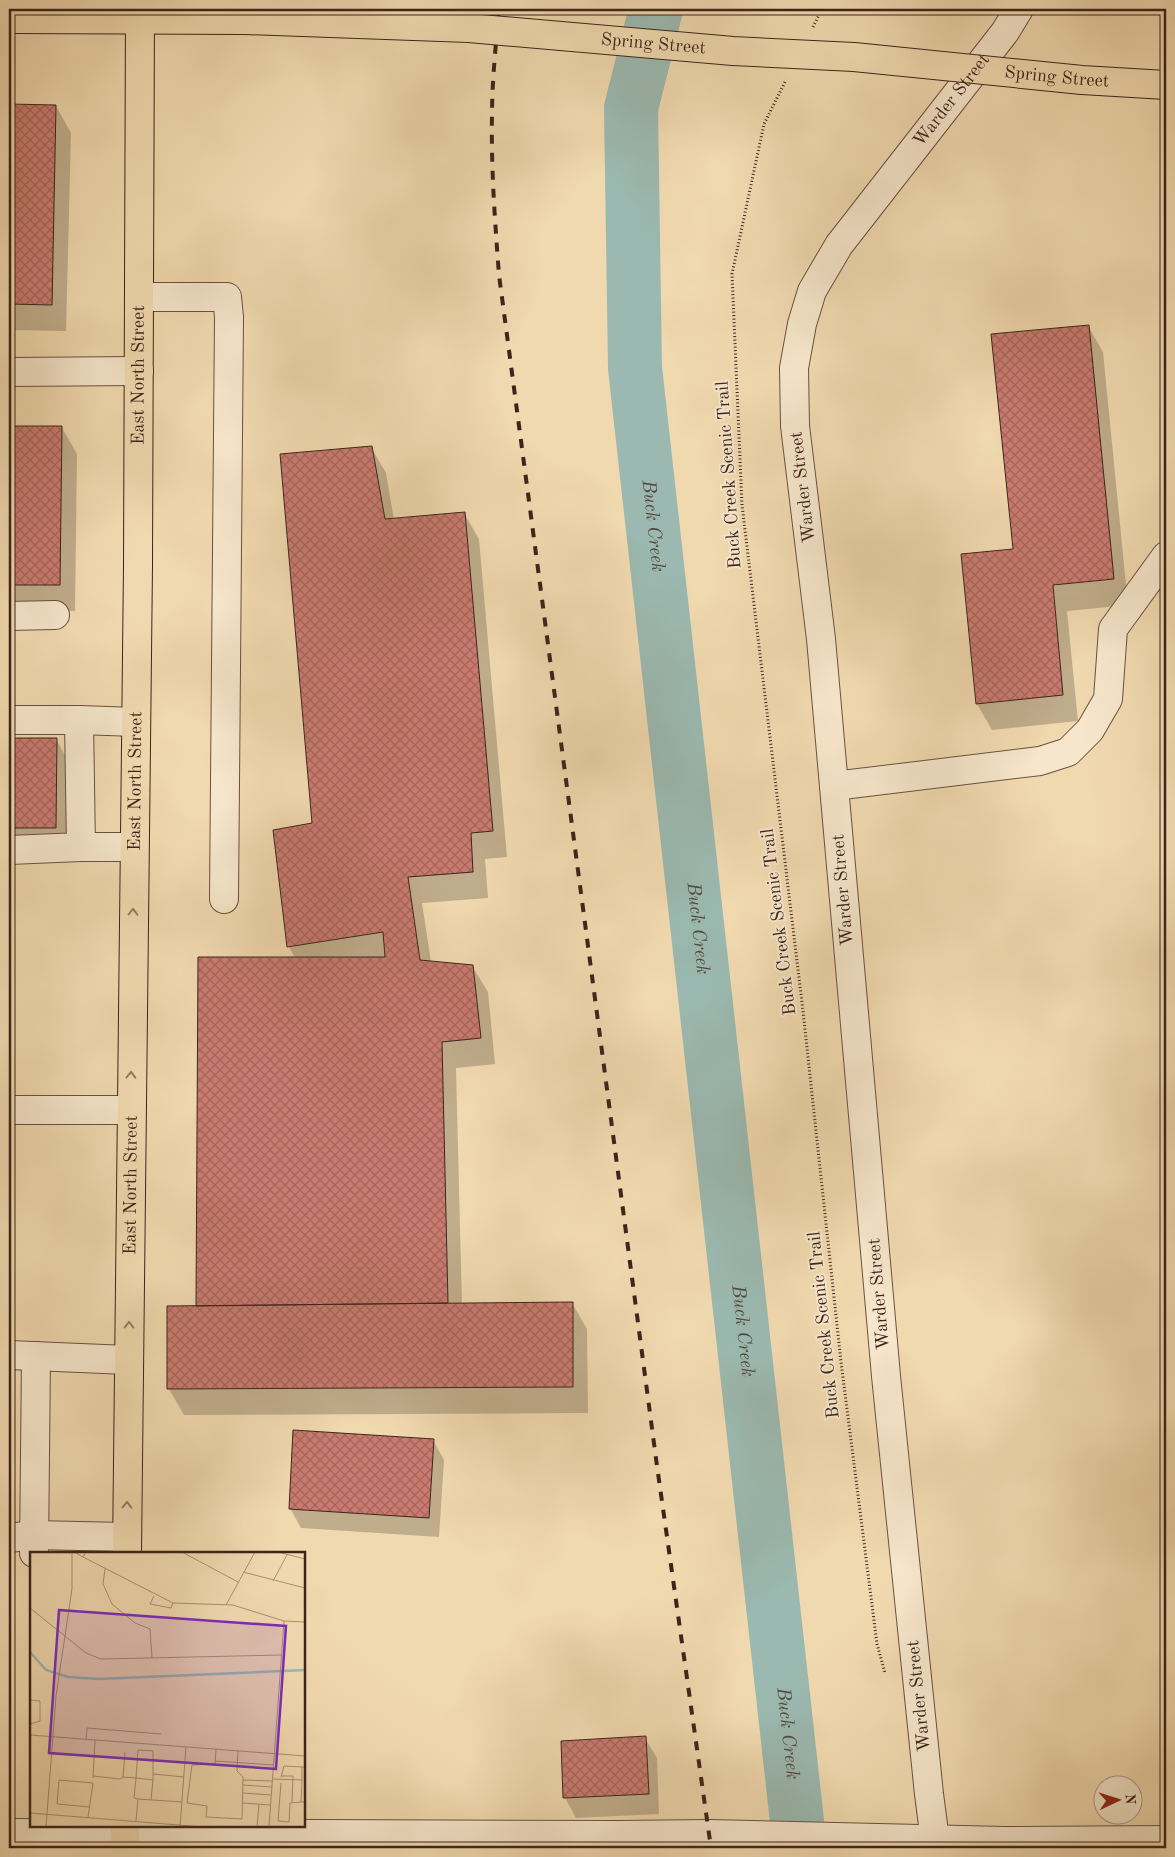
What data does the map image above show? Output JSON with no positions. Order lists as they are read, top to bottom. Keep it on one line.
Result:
{"streets":{"main road":["Spring Street","East North Street"],"street":["Warder Street"],"path":["Buck Creek Scenic Trail"]},"crossings":[["Spring Street","East North Street"]],"one_way":["East North Street"],"water":["Buck Creek"],"north":"right"}
